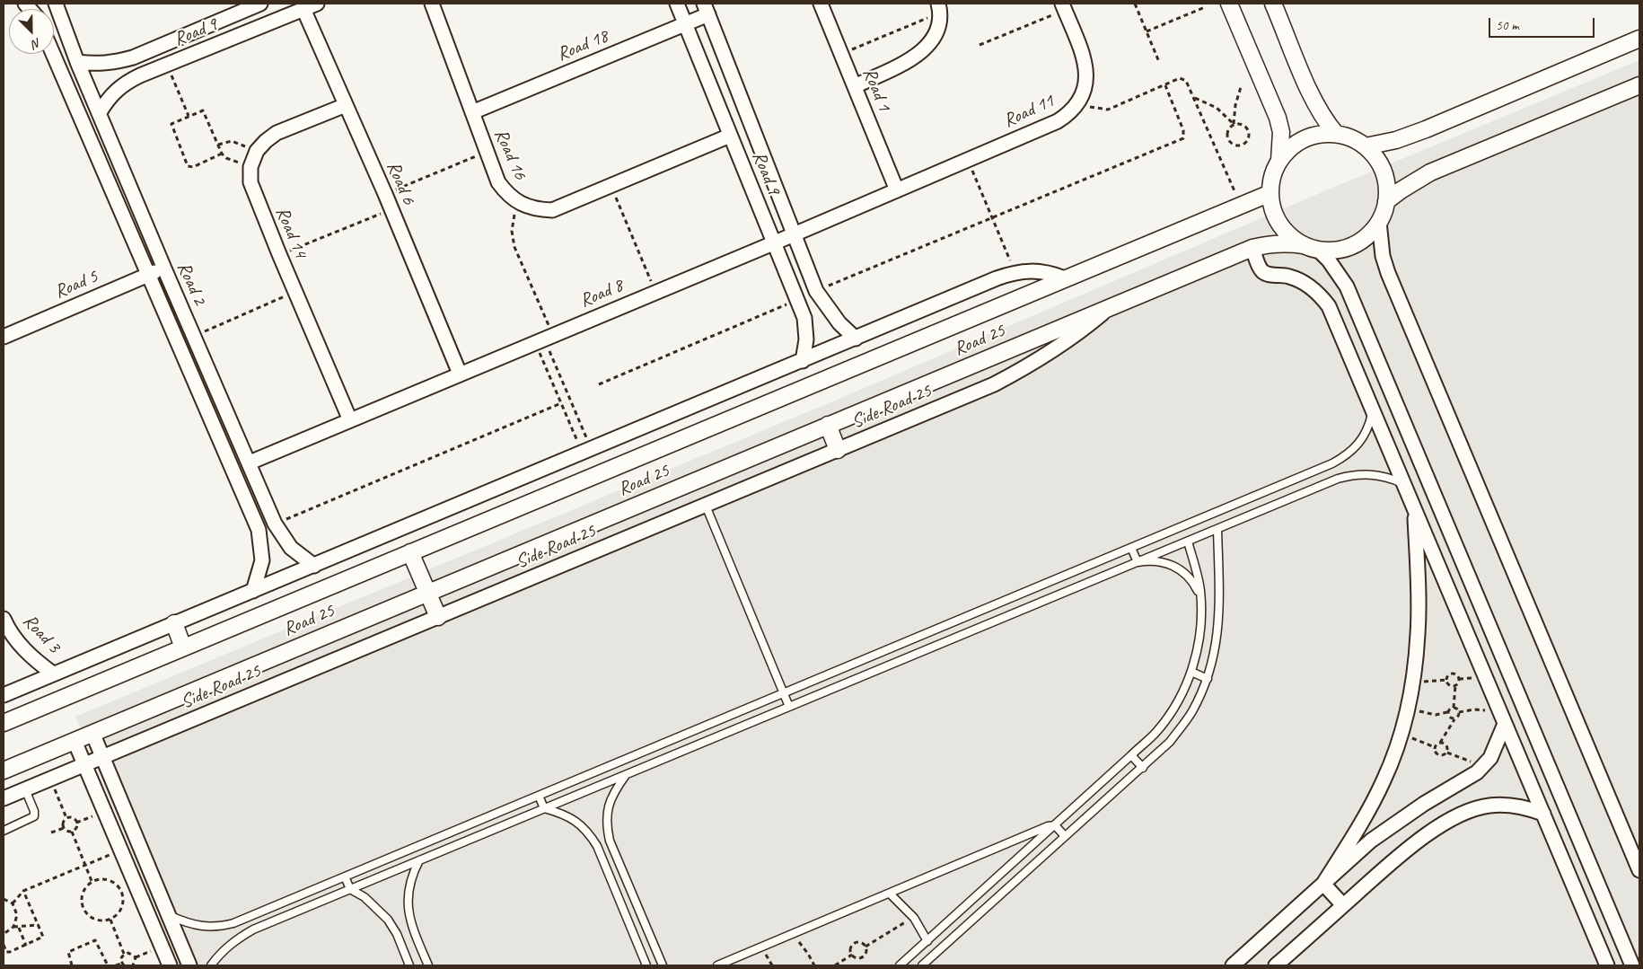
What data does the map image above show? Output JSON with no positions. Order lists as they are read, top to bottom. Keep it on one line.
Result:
{"streets":{"street":["Road 9","Road 18","Road 1","Road 11","Road 16","Road 6","Road 14","Road 2","Road 5","Road 8","Road 25","Side Road 25","Road 3"]},"crossings":[["Road 9","Road 18"],["Road 9","Road 16"],["Road 9","Road 6"],["Road 9","Road 2"],["Road 9","Road 8"],["Road 18","Road 16"],["Road 1","Road 8"],["Road 11","Road 8"],["Road 6","Road 14"],["Road 6","Road 8"],["Road 14","Road 8"],["Road 2","Road 5"],["Road 2","Road 8"],["Road 25","Side Road 25"]],"scale_bar":"50 m","north":"bottom right"}
